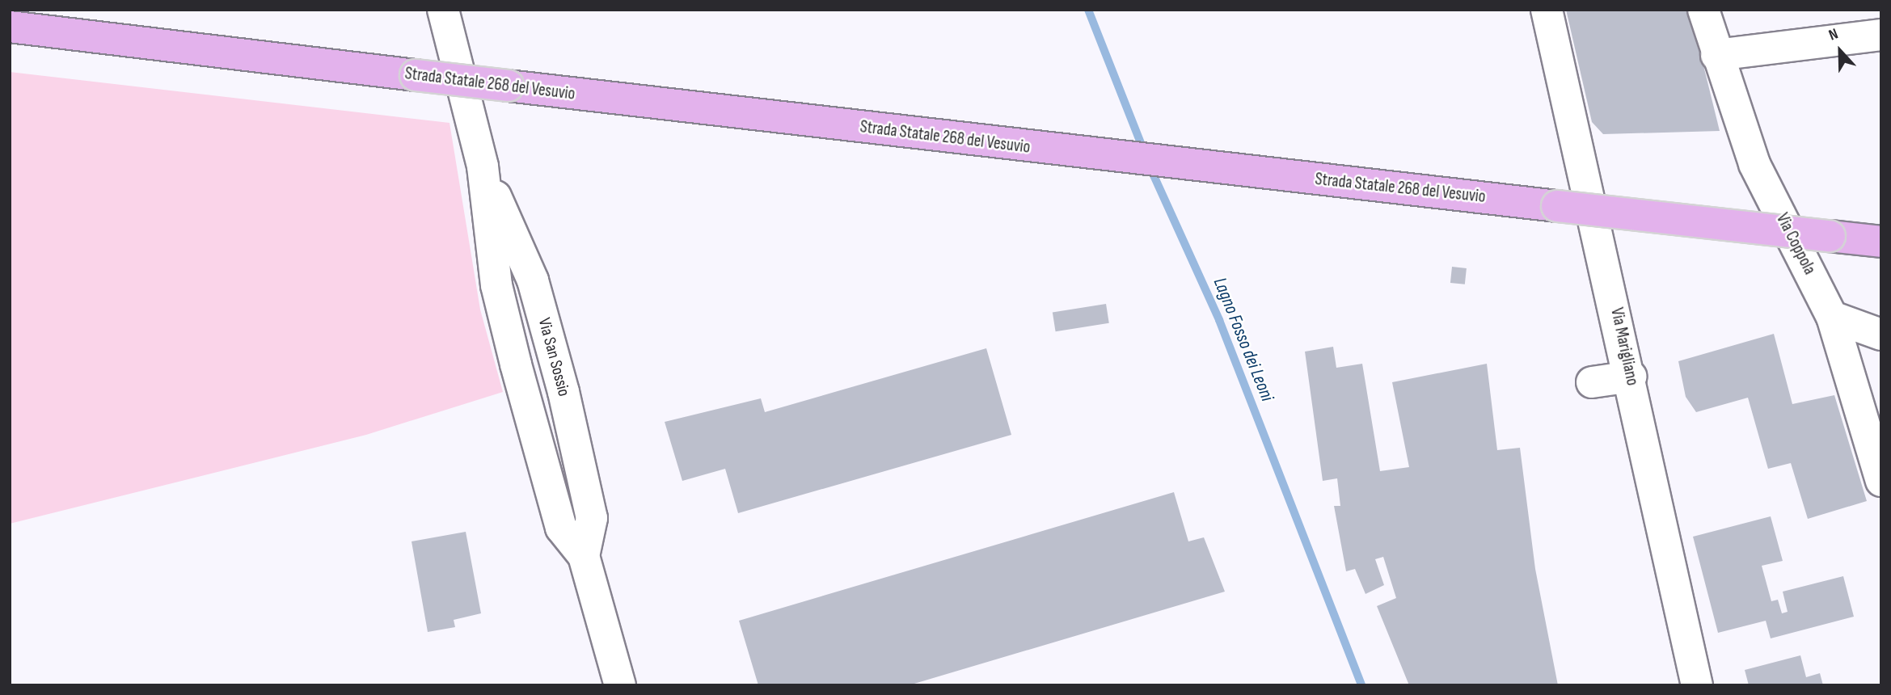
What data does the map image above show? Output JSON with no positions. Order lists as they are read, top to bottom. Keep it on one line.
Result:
{"streets":{"highway":["Strada Statale 268 del Vesuvio"],"street":["Via Coppola","Via Marigliano"]},"water":["Lagno Fosso dei Leoni"],"north":"top"}
